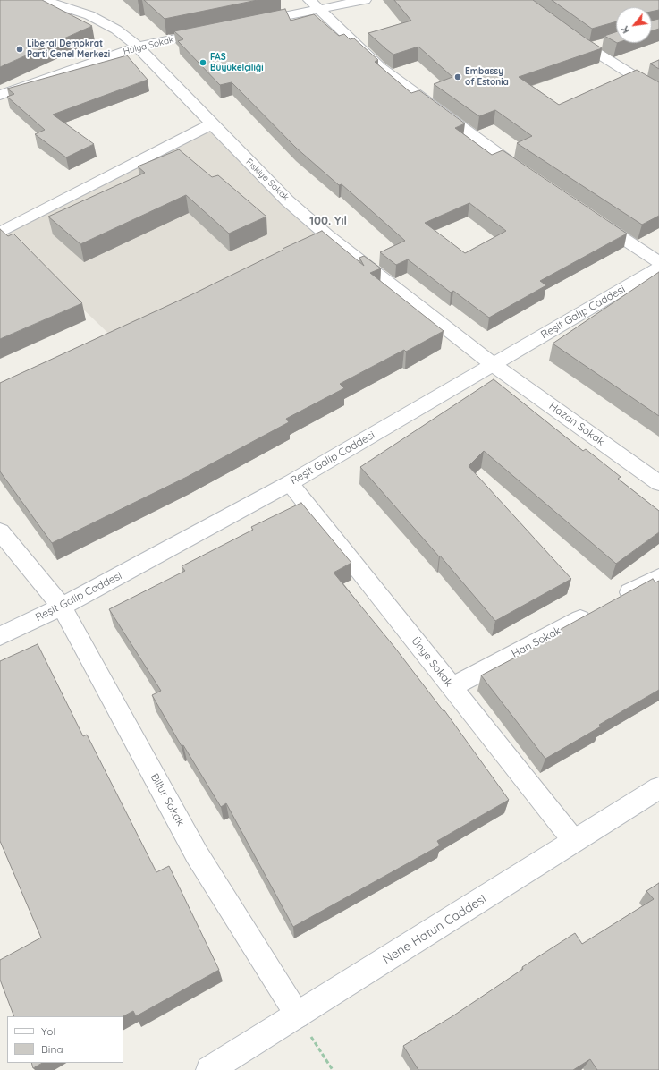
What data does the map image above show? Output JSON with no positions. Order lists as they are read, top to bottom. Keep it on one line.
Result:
{"streets":{"street":["Hülya Sokak","Fıskiye Sokak","Reşit Galip Caddesi","Hazan Sokak","Han Sokak","Ünye Sokak","Billur Sokak","Nene Hatun Caddesi"]},"crossings":[["Hülya Sokak","Fıskiye Sokak"],["Fıskiye Sokak","Reşit Galip Caddesi"],["Fıskiye Sokak","Hazan Sokak"],["Reşit Galip Caddesi","Hazan Sokak"],["Reşit Galip Caddesi","Ünye Sokak"],["Reşit Galip Caddesi","Billur Sokak"],["Han Sokak","Ünye Sokak"],["Ünye Sokak","Nene Hatun Caddesi"],["Billur Sokak","Nene Hatun Caddesi"]],"districts":["100. Yıl"],"places":["Liberal Demokrat Parti Genel Merkezi","FAS Büyükelçiliği","Embassy of Estonia"],"legend":["Yol","Bina"],"north":"bottom left"}
